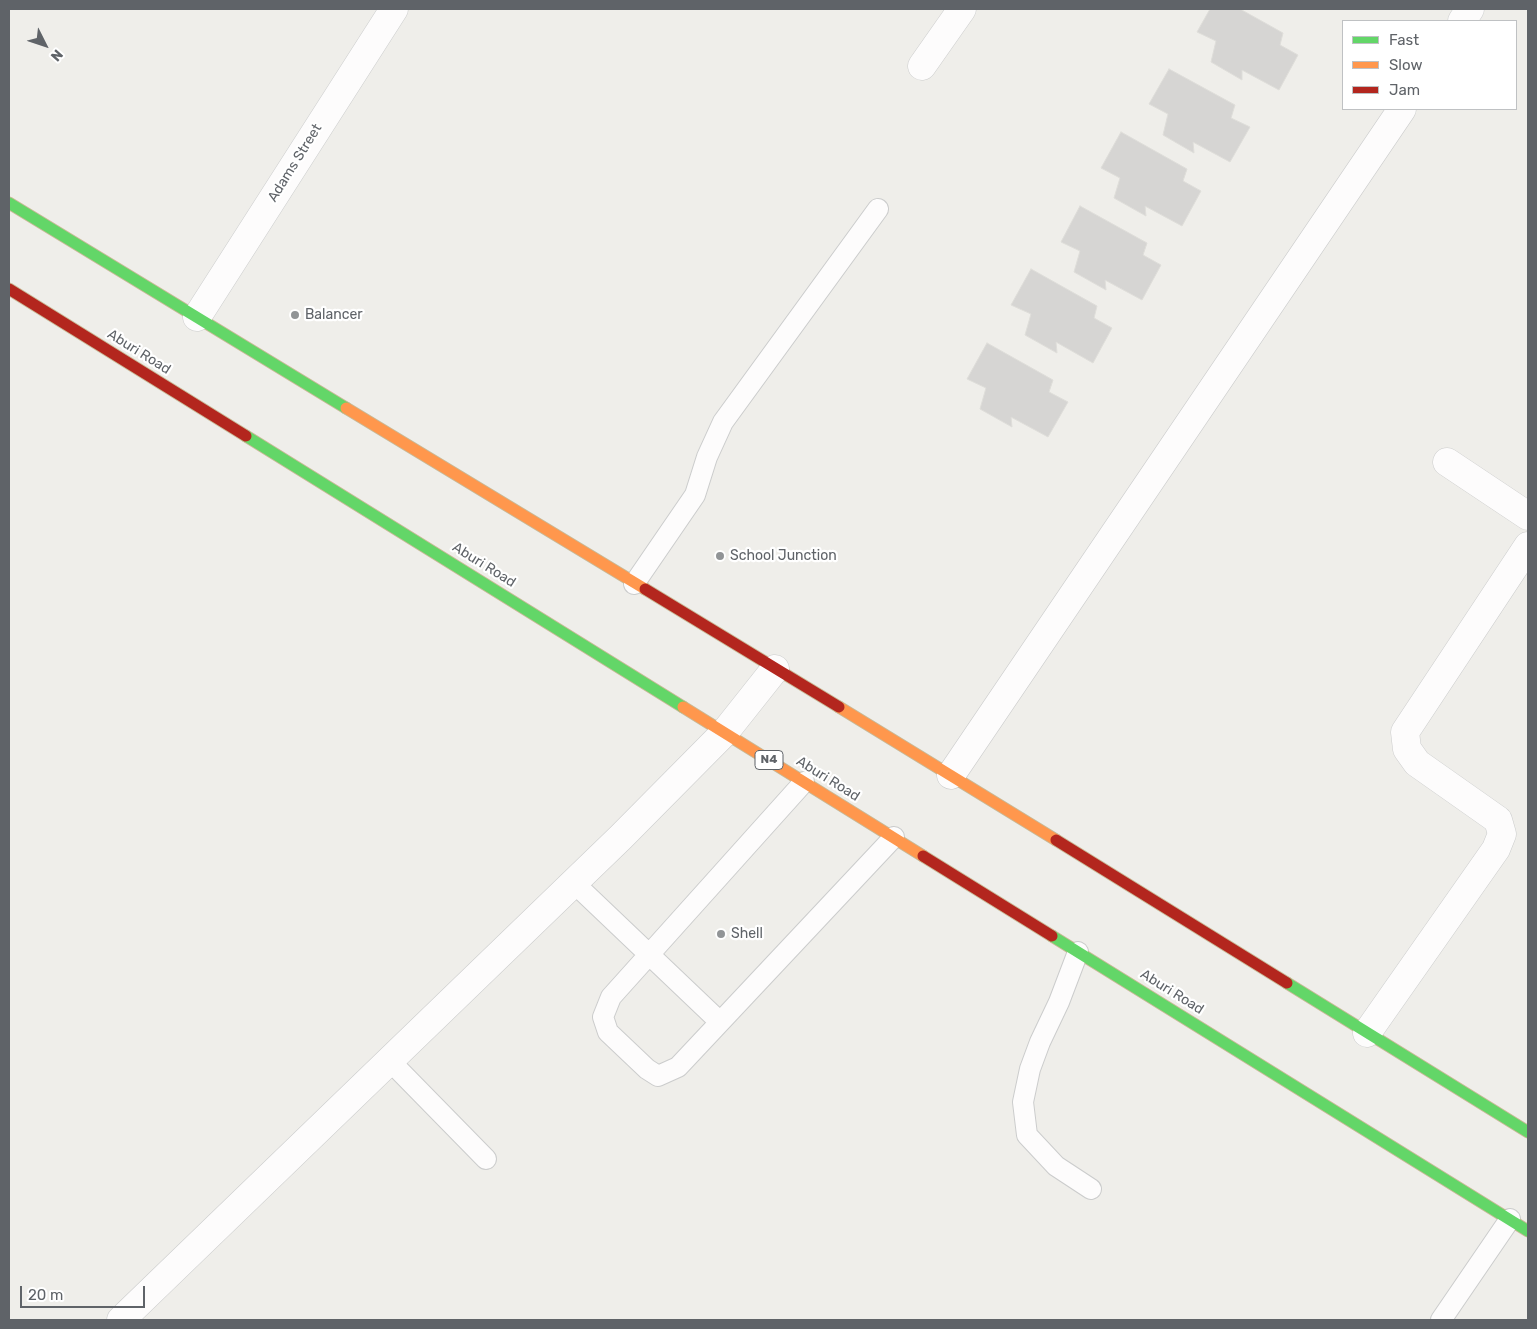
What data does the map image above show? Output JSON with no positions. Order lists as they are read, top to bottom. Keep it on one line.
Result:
{"streets":{"highway":["Aburi Road","N4"],"street":["Adams Street"]},"places":["Balancer","School Junction","Shell"],"legend":["Fast","Slow","Jam"],"scale_bar":"20 m","north":"bottom right"}
